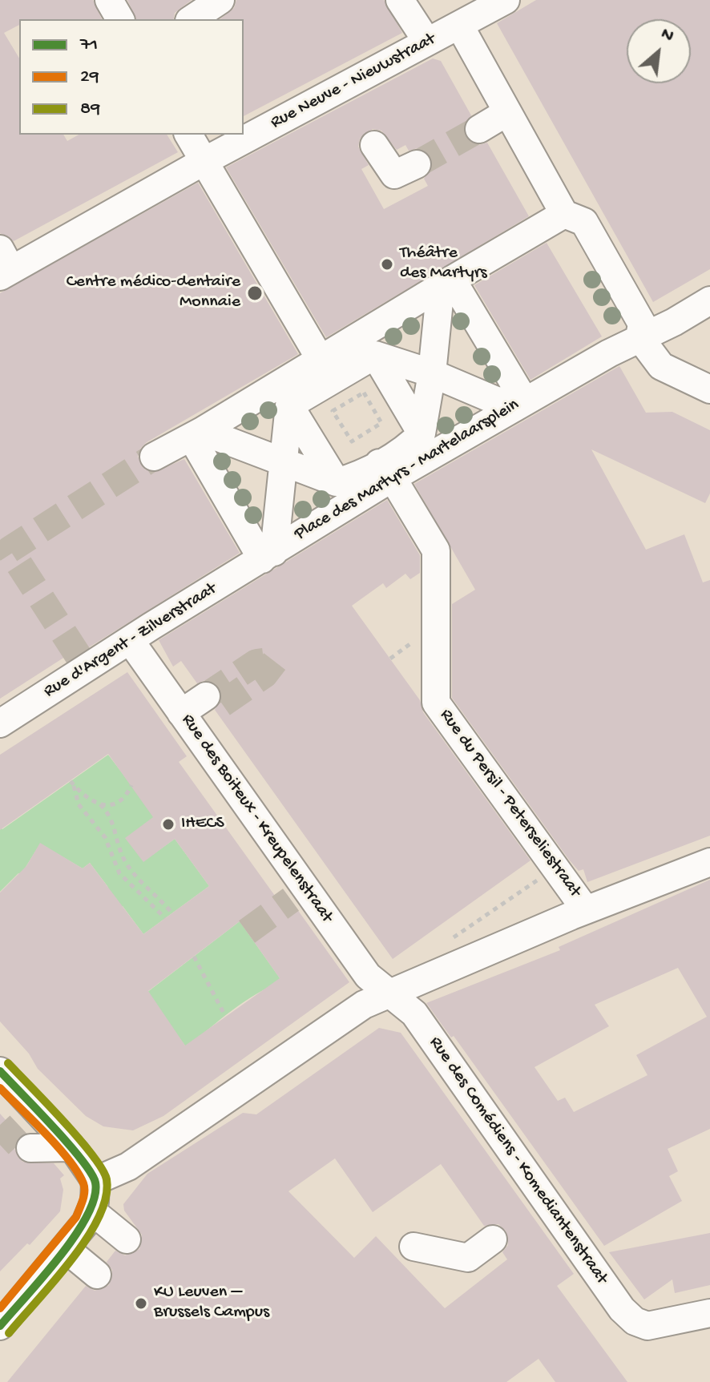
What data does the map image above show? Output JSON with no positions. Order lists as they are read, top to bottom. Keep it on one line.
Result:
{"streets":{"street":["Rue Neuve - Nieuwstraat","Place des Martyrs - Martelaarsplein","Rue d'Argent - Zilverstraat","Rue du Persil - Peterseliestraat","Rue des Boiteux - Kreupelenstraat","Rue des Comédiens - Komediantenstraat"]},"crossings":[["Place des Martyrs - Martelaarsplein","Rue d'Argent - Zilverstraat"],["Place des Martyrs - Martelaarsplein","Rue du Persil - Peterseliestraat"],["Rue d'Argent - Zilverstraat","Rue des Boiteux - Kreupelenstraat"],["Rue des Boiteux - Kreupelenstraat","Rue des Comédiens - Komediantenstraat"]],"places":["Théâtre des Martyrs","Centre médico-dentaire Monnaie","IHECS","KU Leuven – Brussels Campus"],"lines":["transit line 89","transit line 71","transit line 29"],"legend":["71","29","89"],"north":"top right"}
